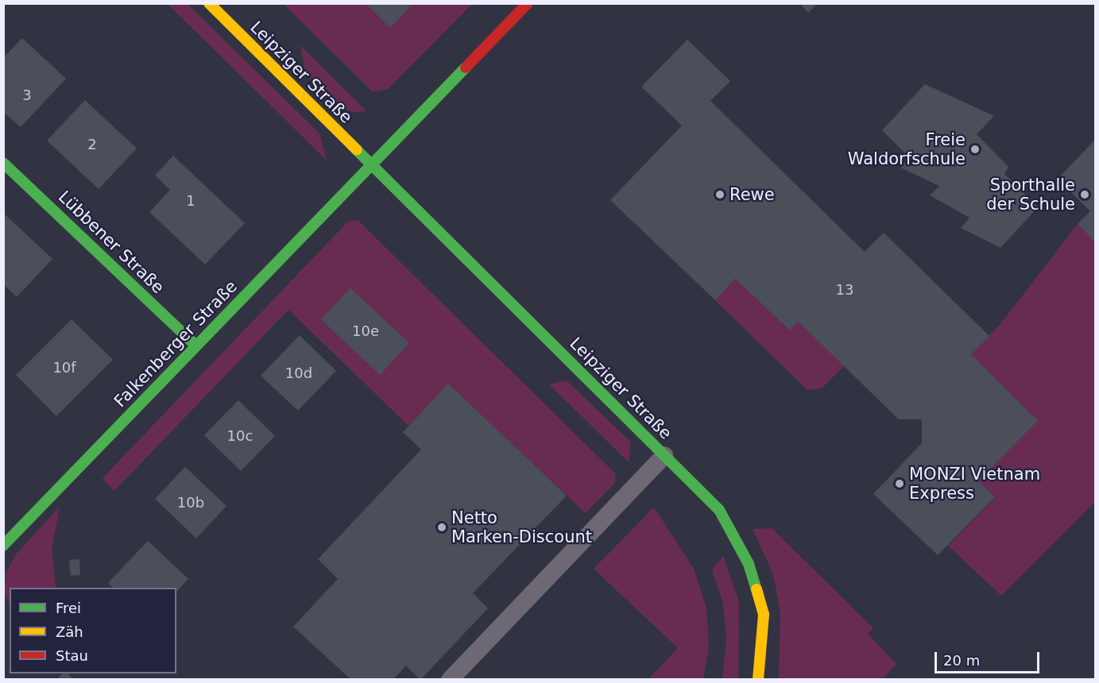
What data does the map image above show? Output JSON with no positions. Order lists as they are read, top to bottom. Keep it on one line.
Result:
{"streets":{"street":["Leipziger Straße","Lübbener Straße","Falkenberger Straße"]},"crossings":[["Leipziger Straße","Falkenberger Straße"],["Lübbener Straße","Falkenberger Straße"]],"places":["Freie Waldorfschule","Rewe","Sporthalle der Schule","MONZI Vietnam Express","Netto Marken-Discount"],"house_numbers":["3","2","1","13","10e","10f","10d","10c","10b"],"legend":["Frei","Zäh","Stau"],"scale_bar":"20 m"}
